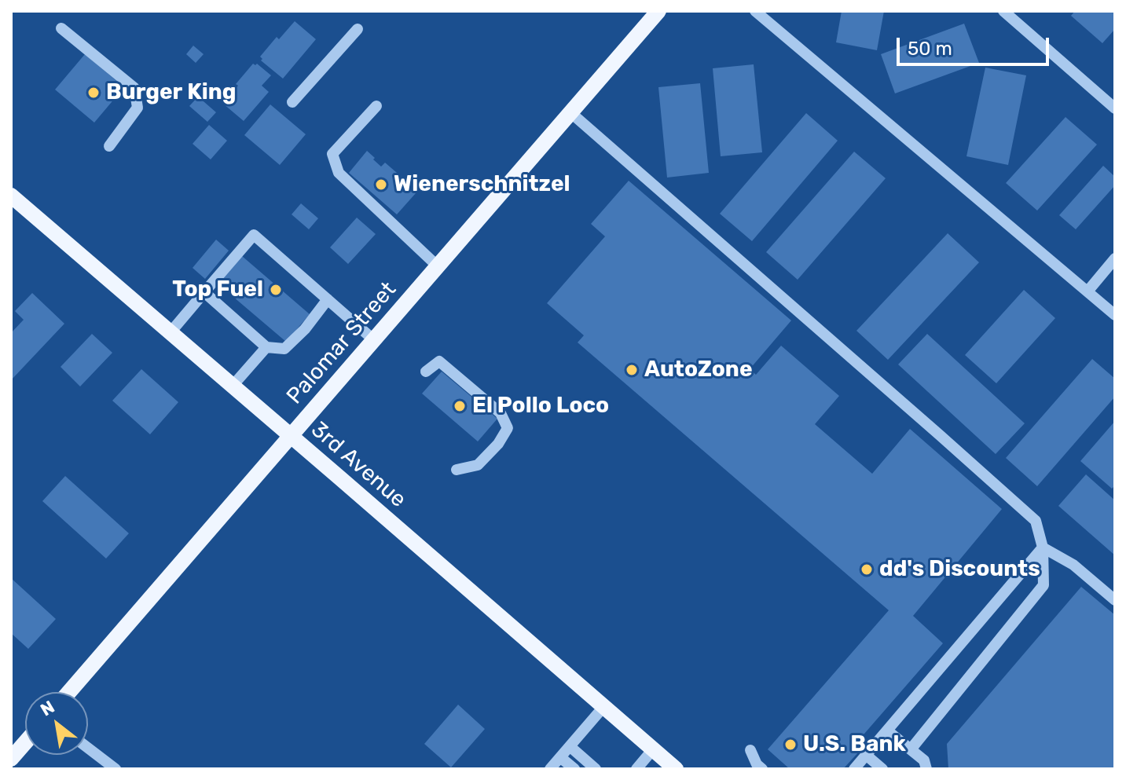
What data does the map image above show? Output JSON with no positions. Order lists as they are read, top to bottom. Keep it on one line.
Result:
{"streets":{"main road":["Palomar Street","3rd Avenue"]},"crossings":[["Palomar Street","3rd Avenue"]],"places":["Burger King","Wienerschnitzel","Top Fuel","AutoZone","El Pollo Loco","dd's Discounts","U.S. Bank"],"scale_bar":"50 m","north":"top left"}
